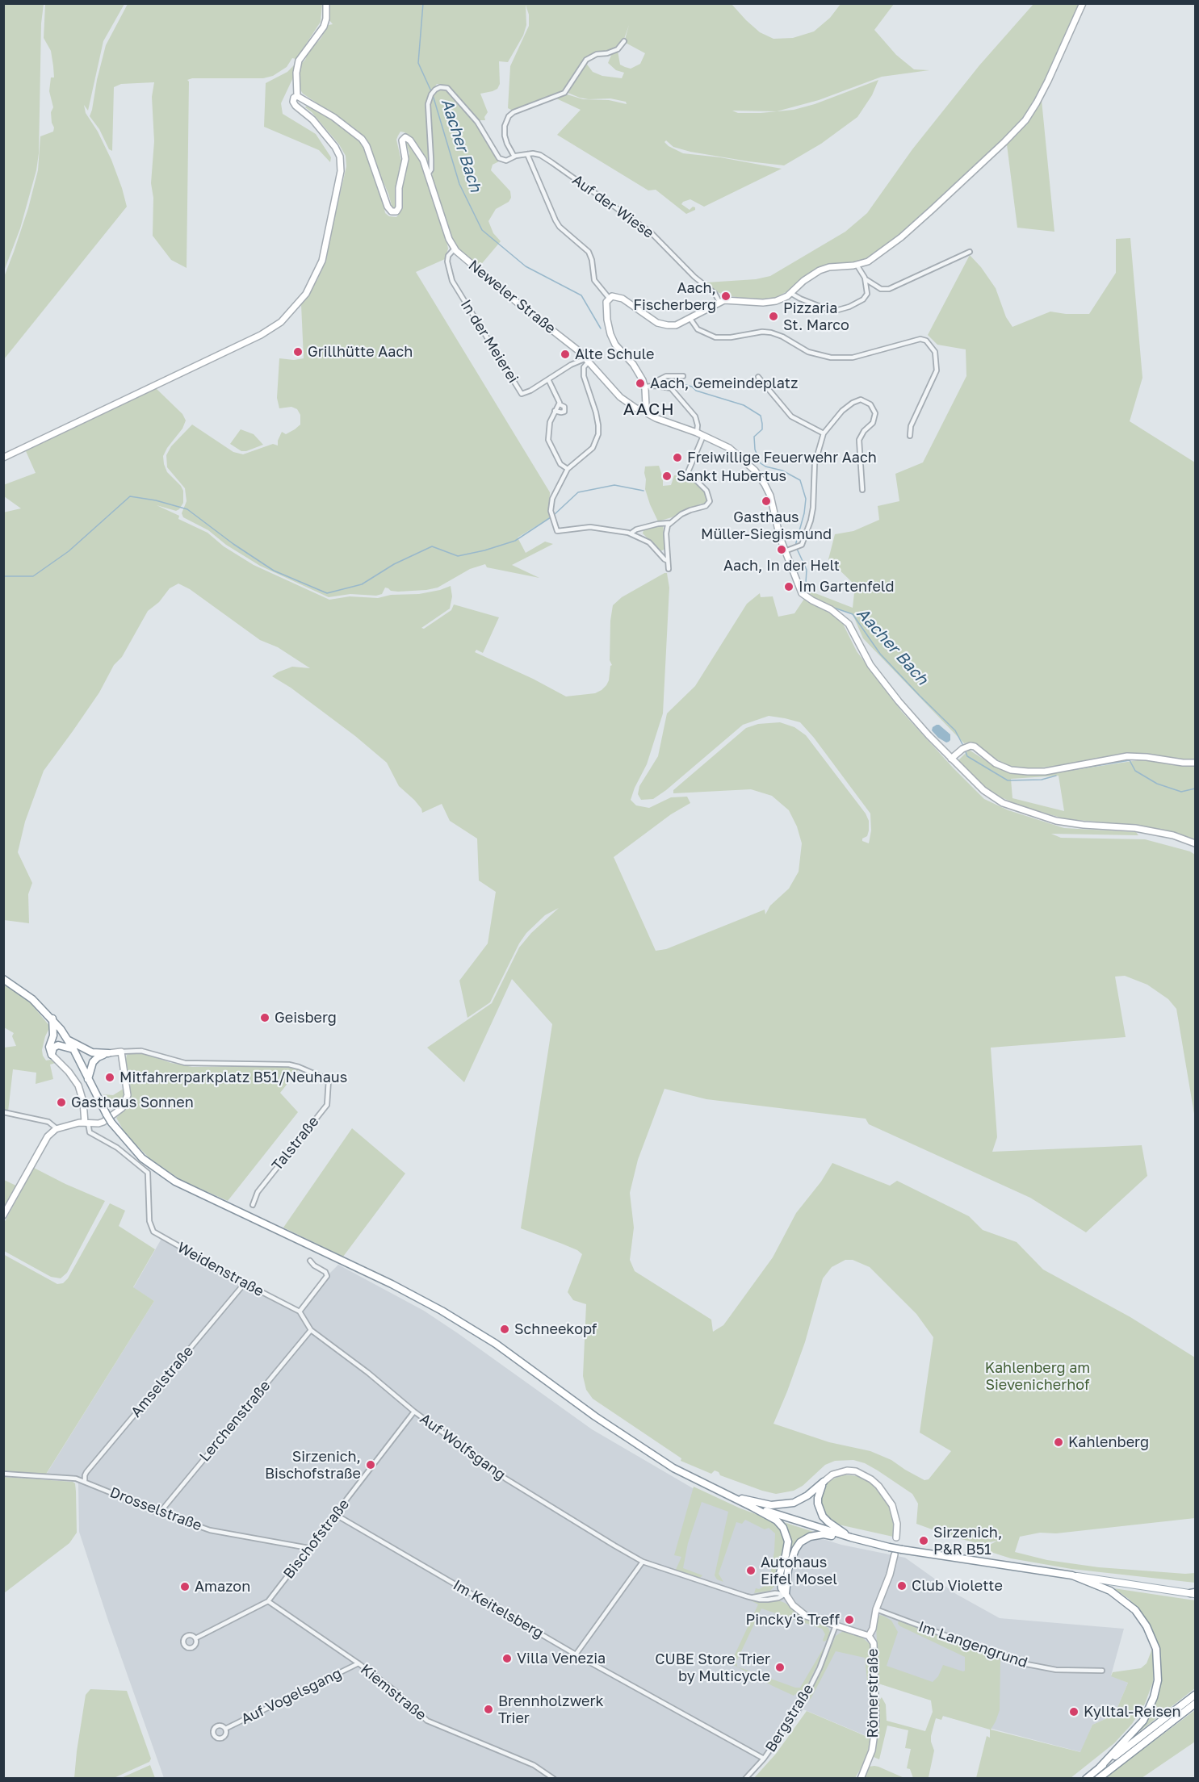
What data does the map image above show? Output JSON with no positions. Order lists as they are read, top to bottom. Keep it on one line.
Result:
{"streets":{"main road":["Neweler Straße","Römerstraße"],"street":["Auf der Wiese","In der Meierei","Talstraße","Weidenstraße","Amselstraße","Lerchenstraße","Auf Wolfsgang","Drosselstraße","Bischofstraße","Im Keitelsberg","Im Langengrund","Kiemstraße","Auf Vogelsgang","Bergstraße"]},"crossings":[["Neweler Straße","In der Meierei"],["Weidenstraße","Amselstraße"],["Weidenstraße","Auf Wolfsgang"],["Amselstraße","Drosselstraße"],["Lerchenstraße","Auf Wolfsgang"],["Lerchenstraße","Drosselstraße"],["Auf Wolfsgang","Bischofstraße"],["Drosselstraße","Bischofstraße"],["Bischofstraße","Im Keitelsberg"],["Bischofstraße","Kiemstraße"],["Im Keitelsberg","Bergstraße"],["Im Langengrund","Römerstraße"],["Kiemstraße","Auf Vogelsgang"]],"districts":["AACH"],"water":["Aacher Bach"],"parks":["Kahlenberg am Sievenicherhof"],"places":["Aach, Fischerberg","Pizzaria St. Marco","Grillhütte Aach","Alte Schule","Aach, Gemeindeplatz","Freiwillige Feuerwehr Aach","Sankt Hubertus","Gasthaus Müller-Siegismund","Aach, In der Helt","Im Gartenfeld","Geisberg","Mitfahrerparkplatz B51/Neuhaus","Gasthaus Sonnen","Schneekopf","Kahlenberg","Sirzenich, Bischofstraße","Sirzenich, P&R B51","Autohaus Eifel Mosel","Club Violette","Amazon","Pincky's Treff","Villa Venezia","CUBE Store Trier by Multicycle","Brennholzwerk Trier","Kylltal-Reisen"]}
